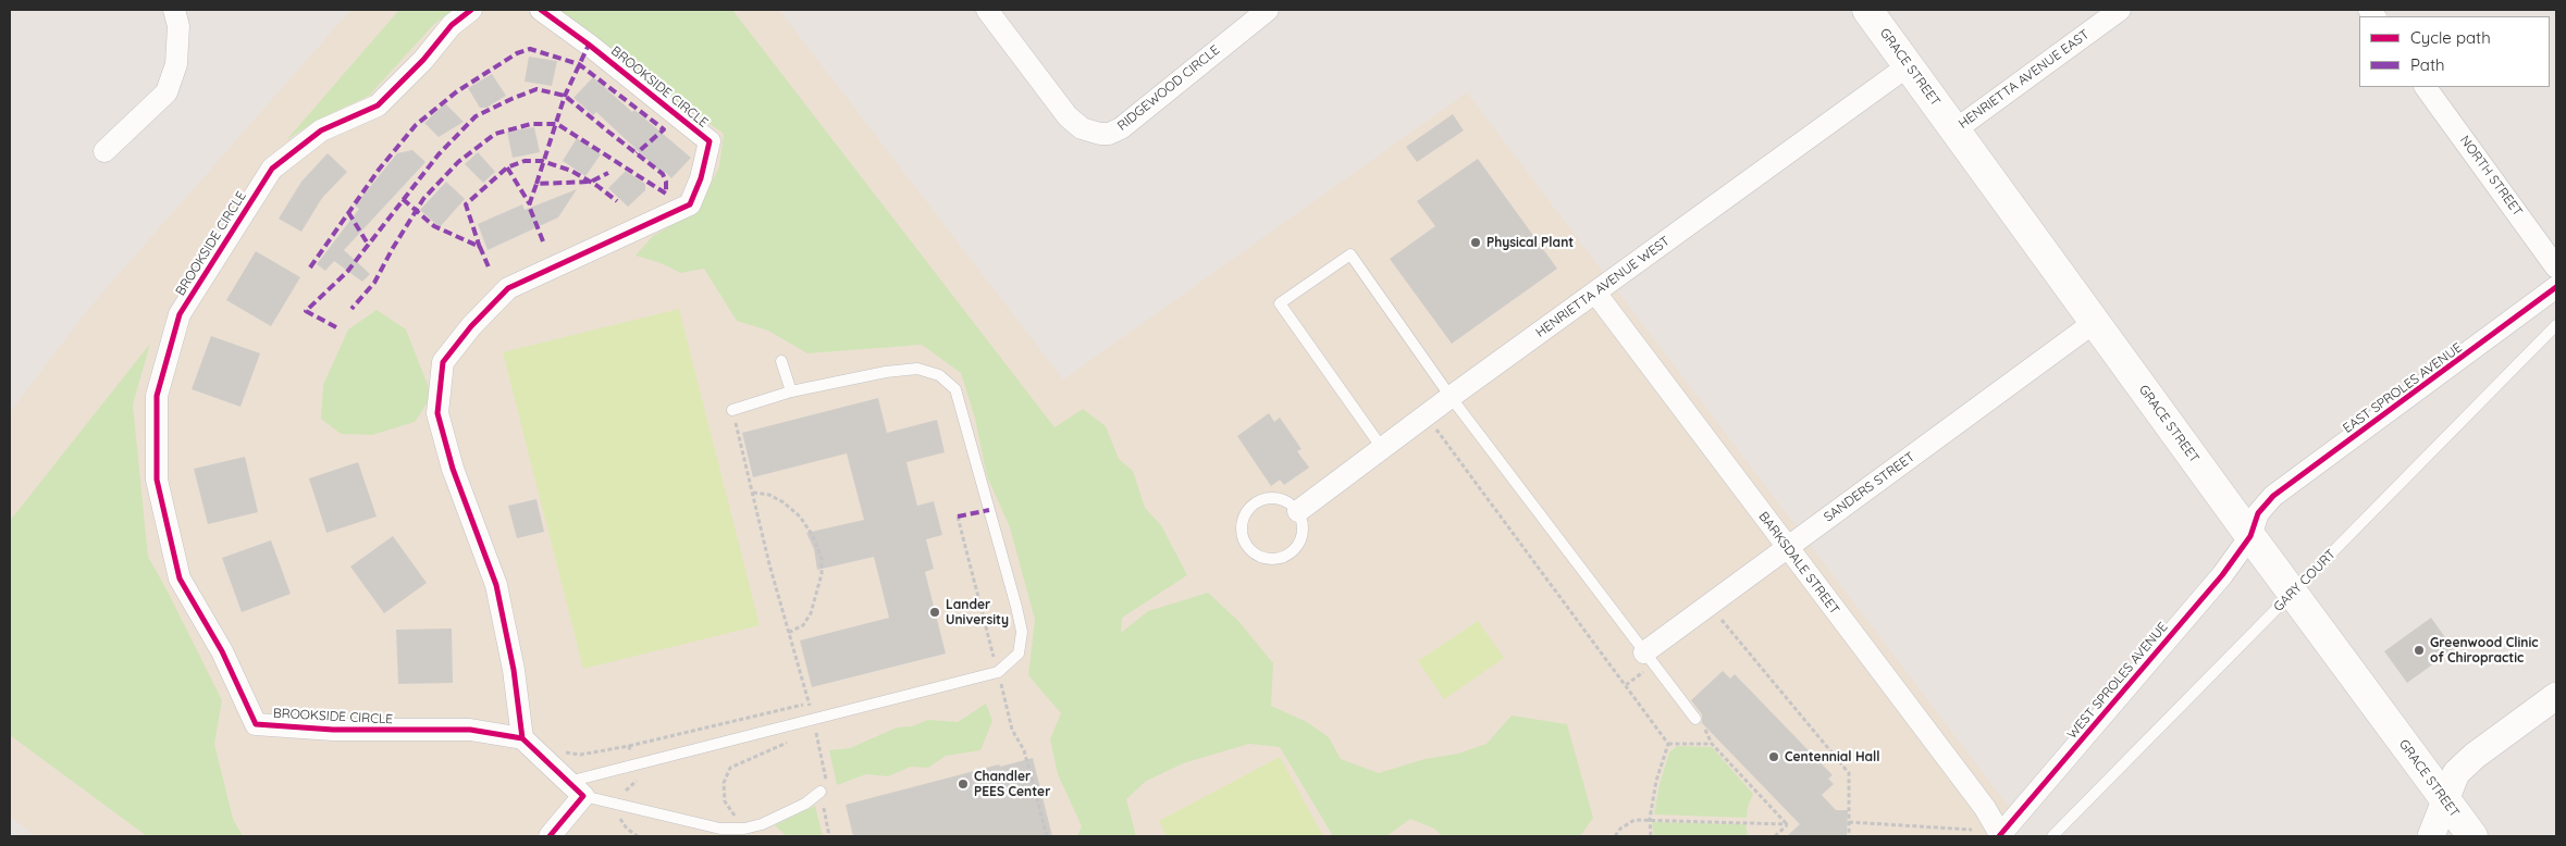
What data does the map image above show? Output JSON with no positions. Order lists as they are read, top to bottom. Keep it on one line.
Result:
{"streets":{"main road":["GRACE STREET"],"street":["HENRIETTA AVENUE EAST","BROOKSIDE CIRCLE","RIDGEWOOD CIRCLE","NORTH STREET","HENRIETTA AVENUE WEST","EAST SPROLES AVENUE","SANDERS STREET","BARKSDALE STREET","WEST SPROLES AVENUE"],"lane":["GARY COURT"]},"crossings":[["GRACE STREET","HENRIETTA AVENUE EAST"],["GRACE STREET","HENRIETTA AVENUE WEST"],["GRACE STREET","EAST SPROLES AVENUE"],["GRACE STREET","SANDERS STREET"],["GRACE STREET","WEST SPROLES AVENUE"],["HENRIETTA AVENUE WEST","BARKSDALE STREET"],["EAST SPROLES AVENUE","WEST SPROLES AVENUE"],["SANDERS STREET","BARKSDALE STREET"],["BARKSDALE STREET","WEST SPROLES AVENUE"]],"places":["Physical Plant","Lander University","Greenwood Clinic of Chiropractic","Centennial Hall","Chandler PEES Center"],"legend":["Cycle path","Path"]}
